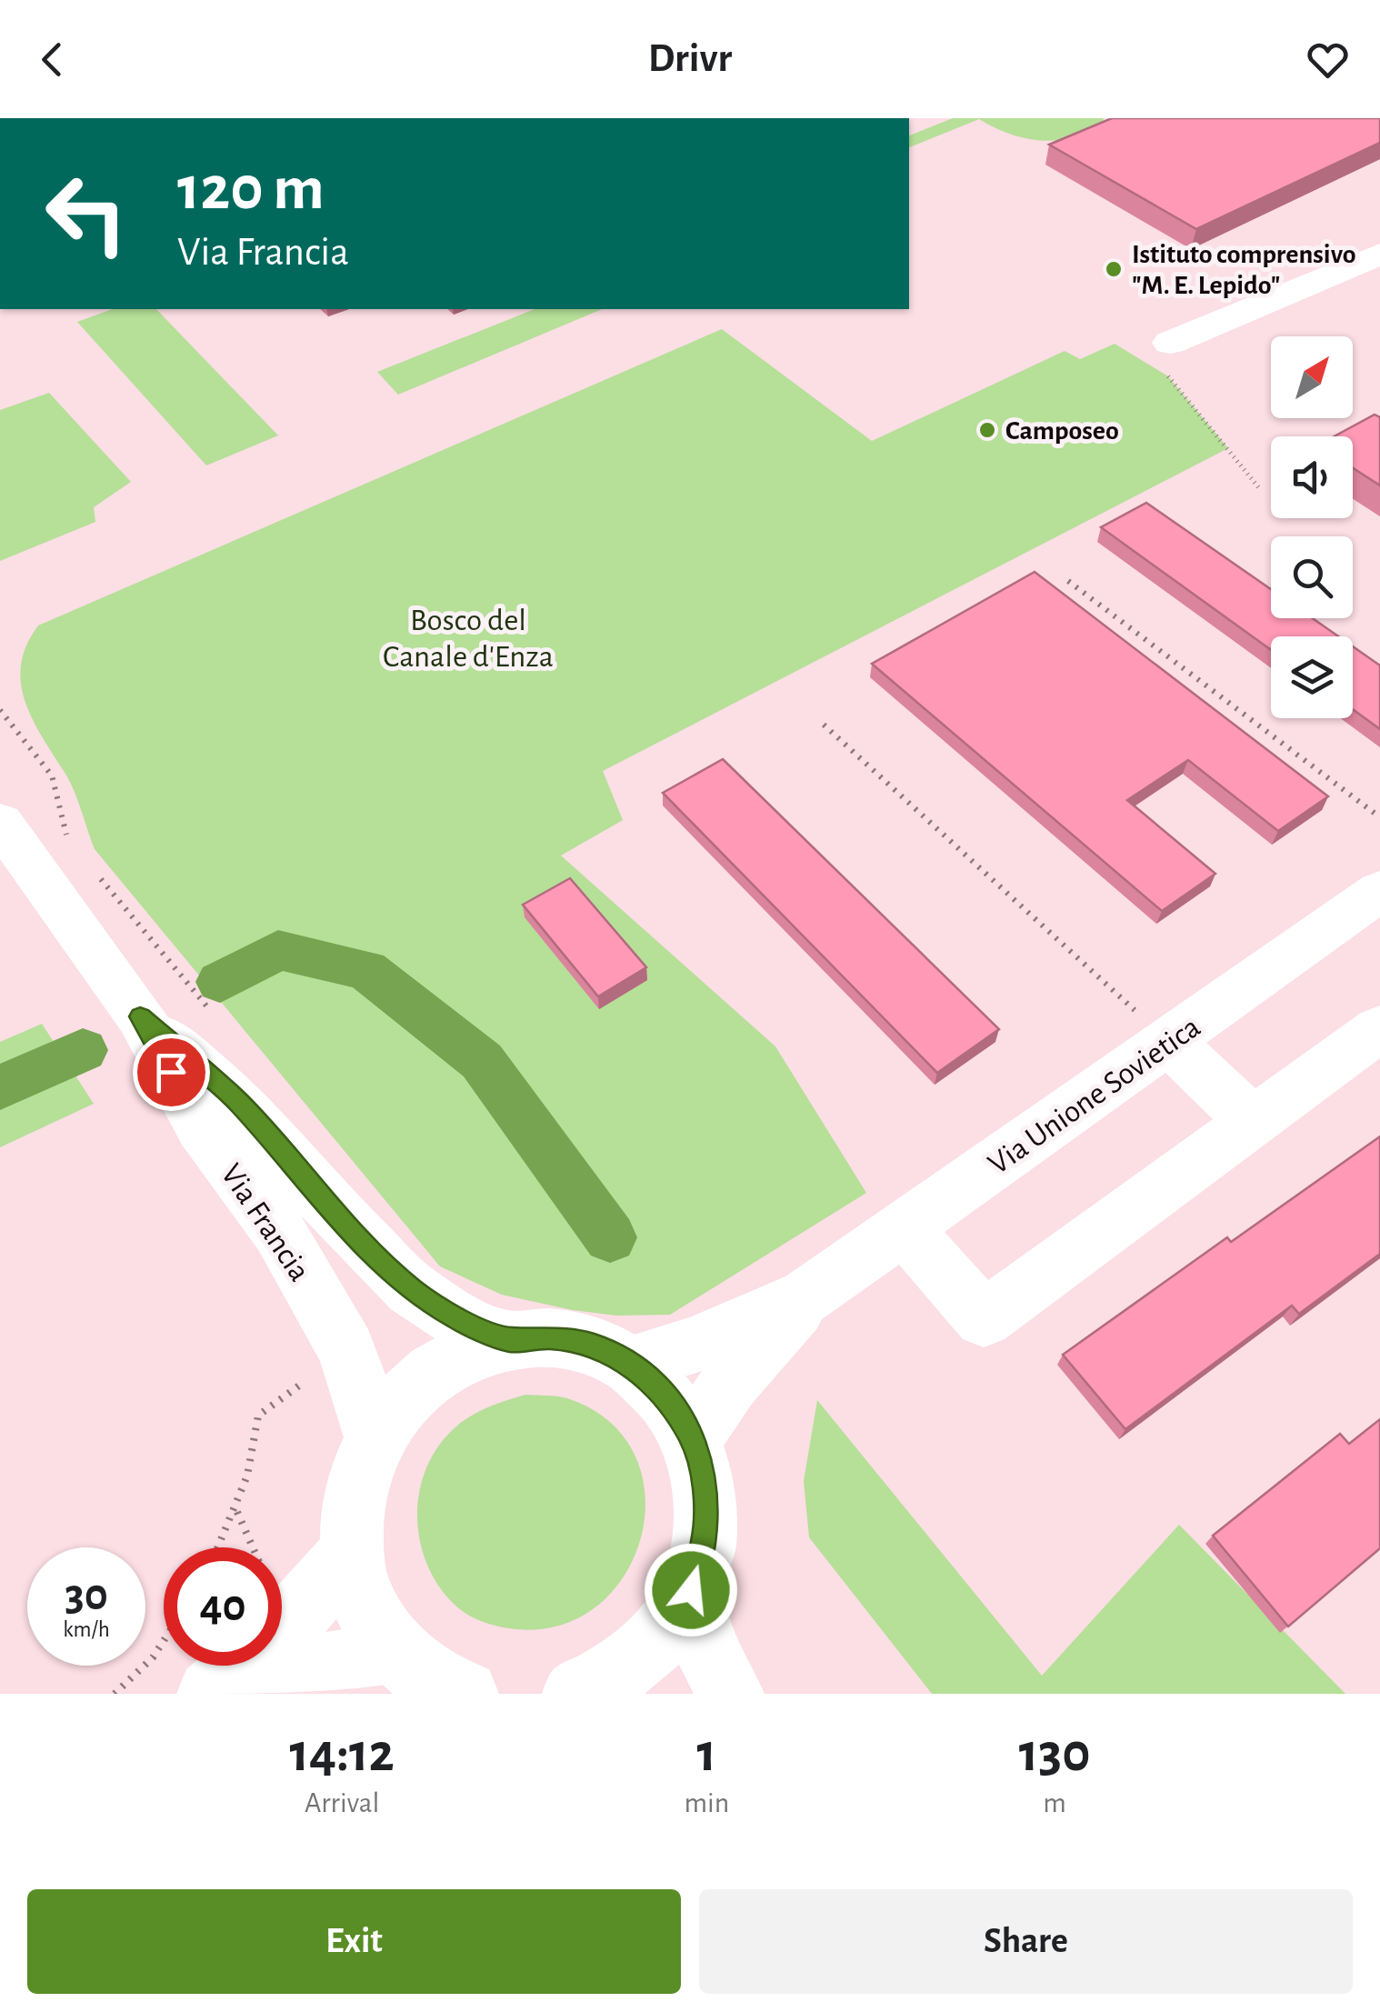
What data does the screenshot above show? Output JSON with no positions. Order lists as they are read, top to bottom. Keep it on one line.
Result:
{"streets":{"street":["Via Unione Sovietica","Via Francia"]},"crossings":[["Via Unione Sovietica","Via Francia"]],"parks":["Bosco del Canale d'Enza"],"places":["Istituto comprensivo \"M. E. Lepido\"","Camposeo"],"north":"top right","page":{"header":"Drivr","turn":["120 m","Via Francia"],"speed":"30 km/h","limit":"40","eta":["14:12","Arrival","1","min","130","m"],"buttons":["Exit","Share"]}}
